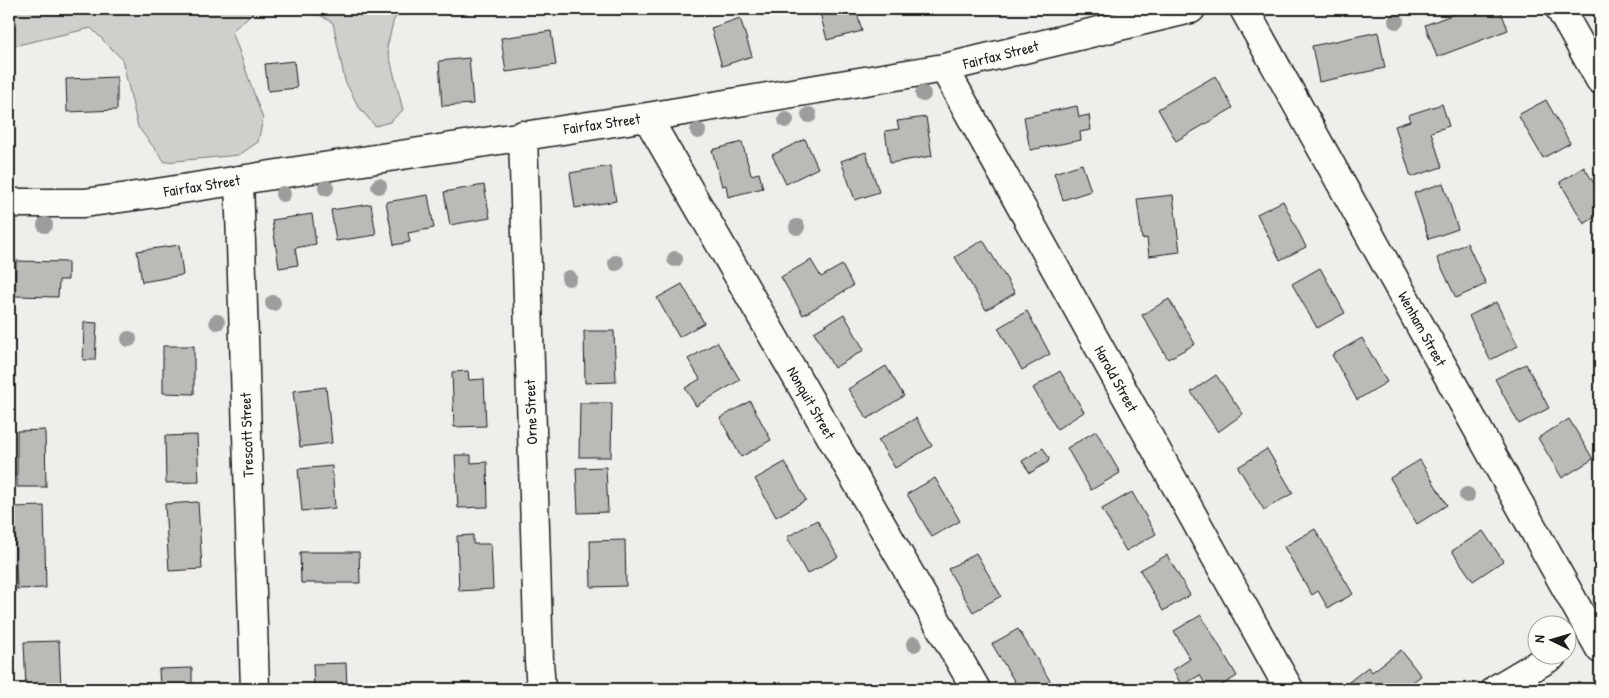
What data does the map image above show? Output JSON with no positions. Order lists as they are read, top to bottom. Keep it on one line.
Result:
{"streets":{"street":["Fairfax Street","Wenham Street","Harold Street","Nonquit Street","Orne Street","Trescott Street"]},"crossings":[["Fairfax Street","Harold Street"],["Fairfax Street","Nonquit Street"],["Fairfax Street","Orne Street"],["Fairfax Street","Trescott Street"]],"north":"left"}
